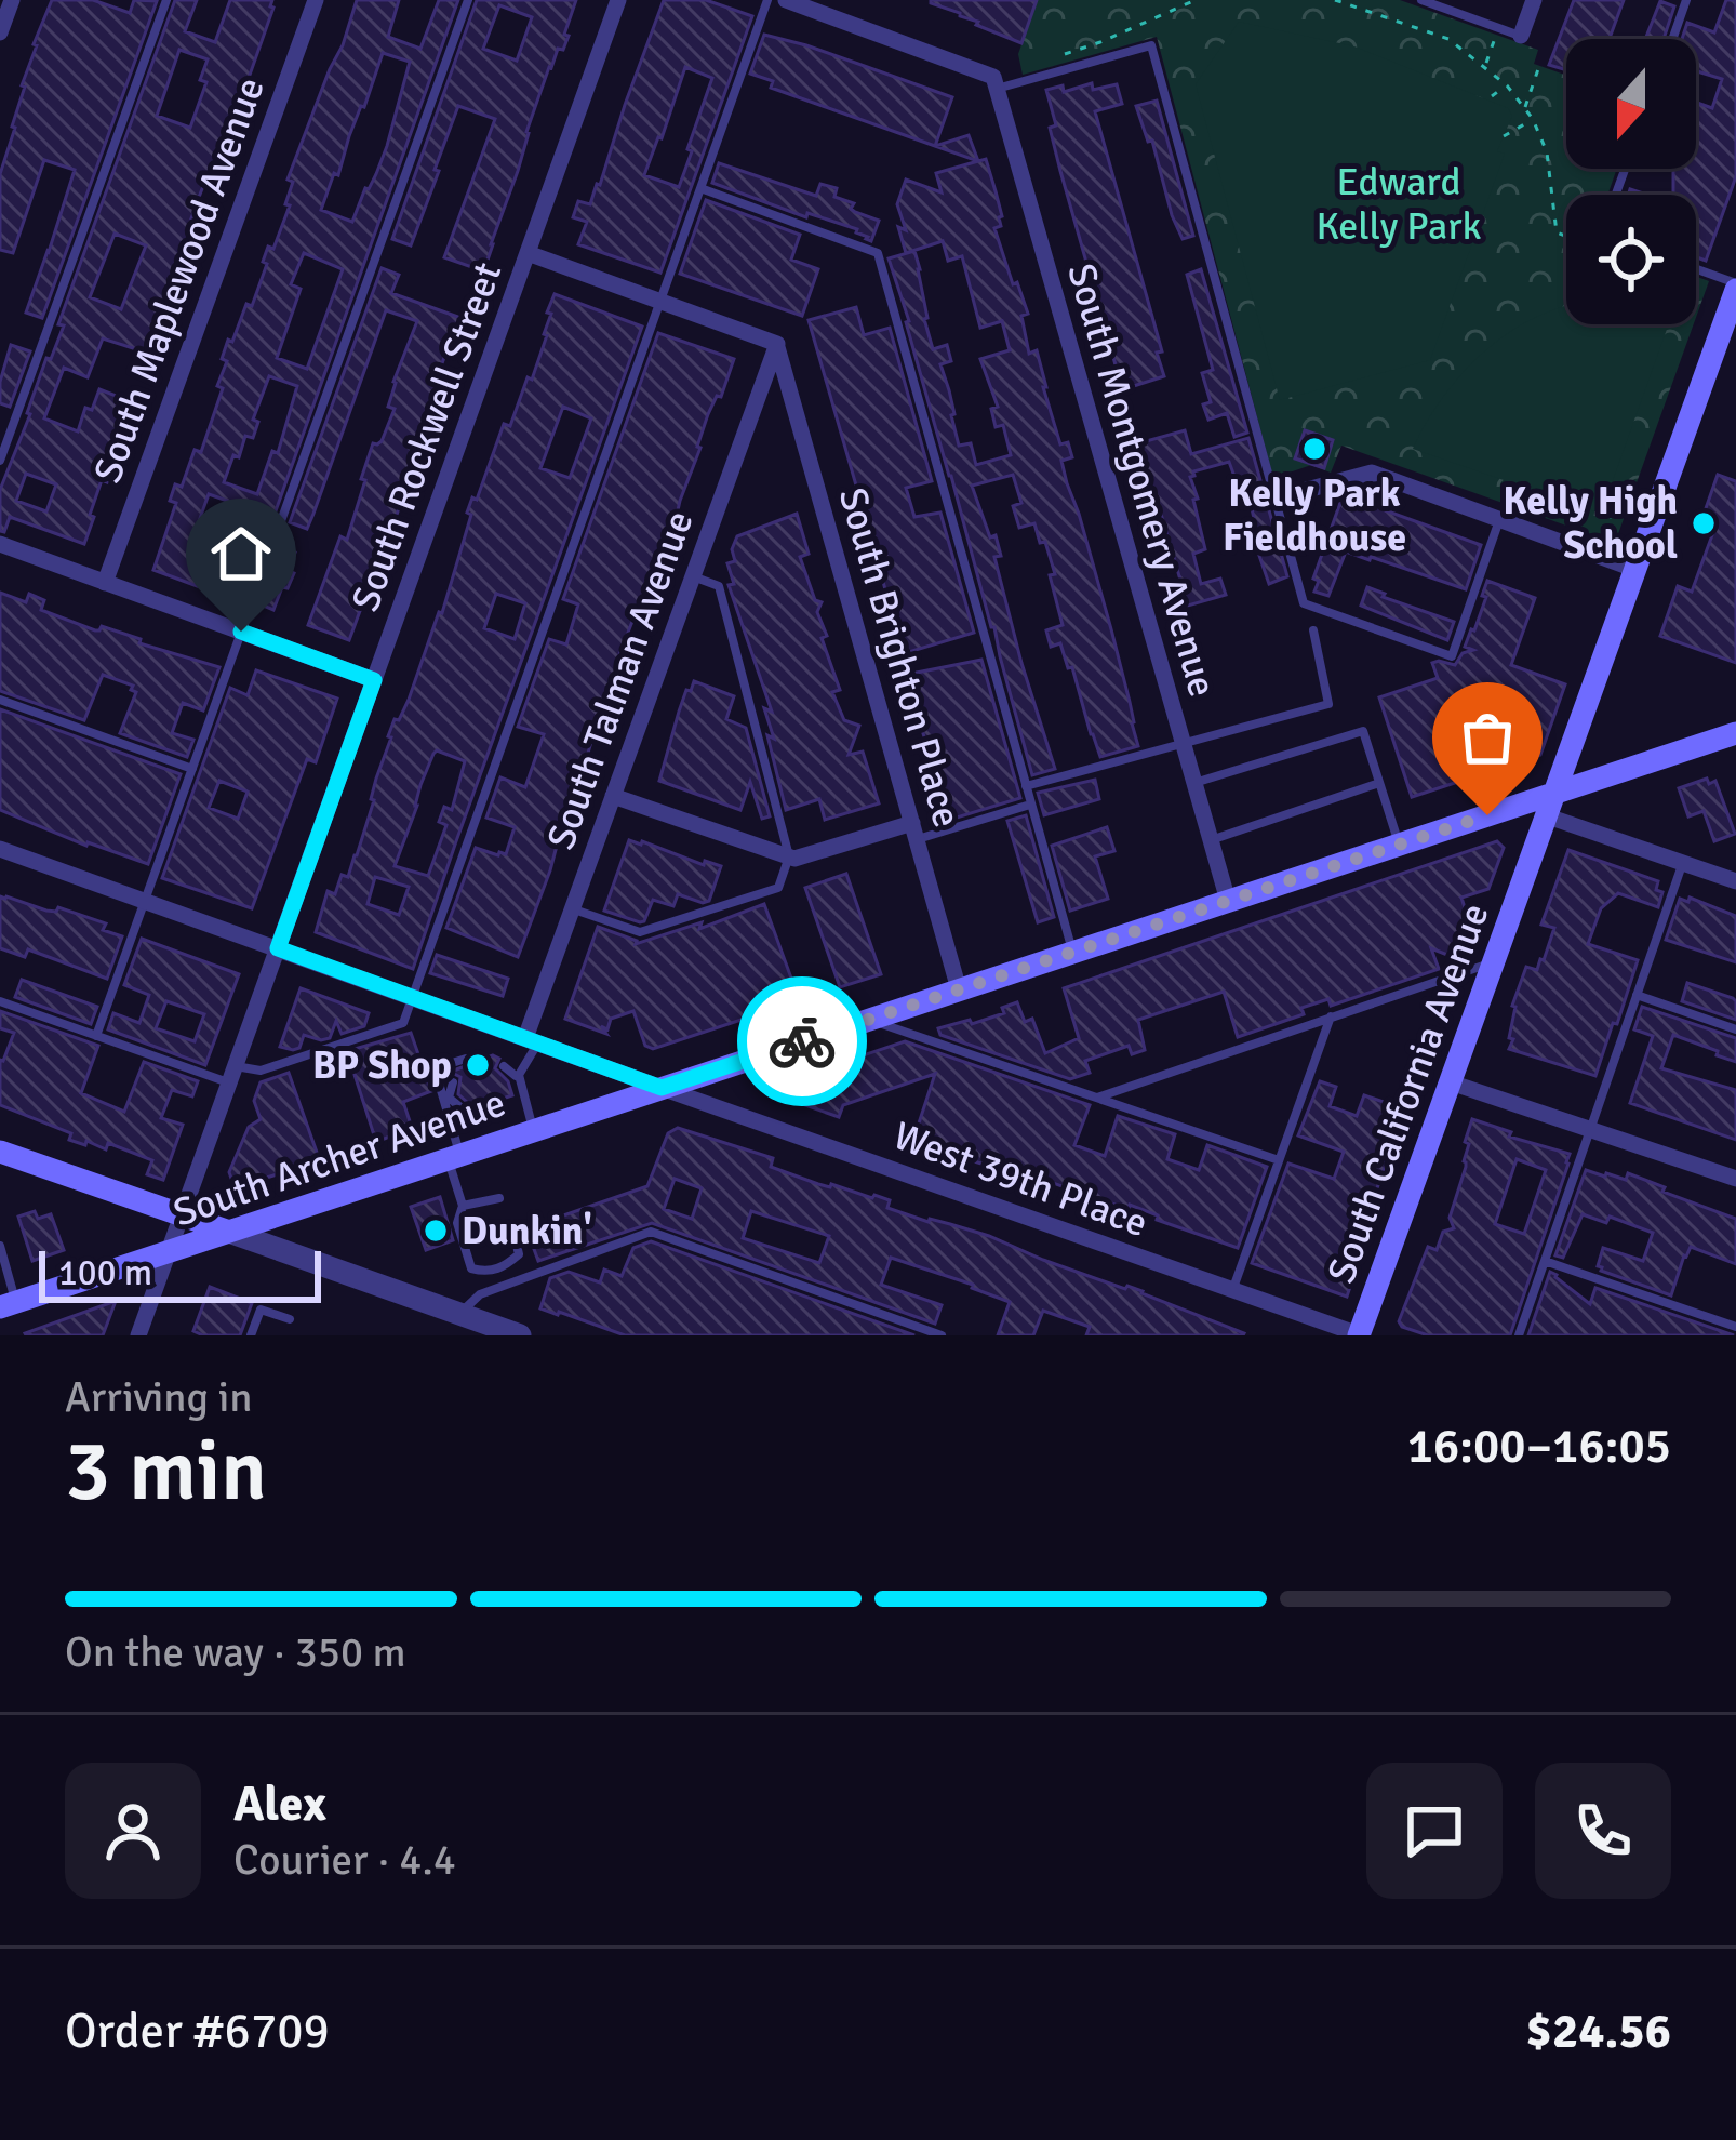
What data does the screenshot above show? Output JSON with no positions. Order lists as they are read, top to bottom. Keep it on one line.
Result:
{"streets":{"main road":["South California Avenue","South Archer Avenue"],"street":["South Maplewood Avenue","South Rockwell Street","South Montgomery Avenue","South Brighton Place","South Talman Avenue","West 39th Place"]},"crossings":[["South Rockwell Street","South Archer Avenue"],["South Rockwell Street","West 39th Place"],["South Montgomery Avenue","South Archer Avenue"],["South Brighton Place","South Talman Avenue"],["South Brighton Place","South Archer Avenue"],["South Talman Avenue","West 39th Place"],["South California Avenue","South Archer Avenue"],["South California Avenue","West 39th Place"],["South Archer Avenue","West 39th Place"]],"parks":["Edward Kelly Park"],"places":["Kelly Park Fieldhouse","Kelly High School","BP Shop","Dunkin'"],"scale_bar":"100 m","north":"bottom","page":{"scale":"100 m","heading":["3 min","Arriving in","16:00–16:05"],"panel":["Alex","Courier · 4.4","Order #6709","$24.56"],"bar":"On the way · 350 m"}}
